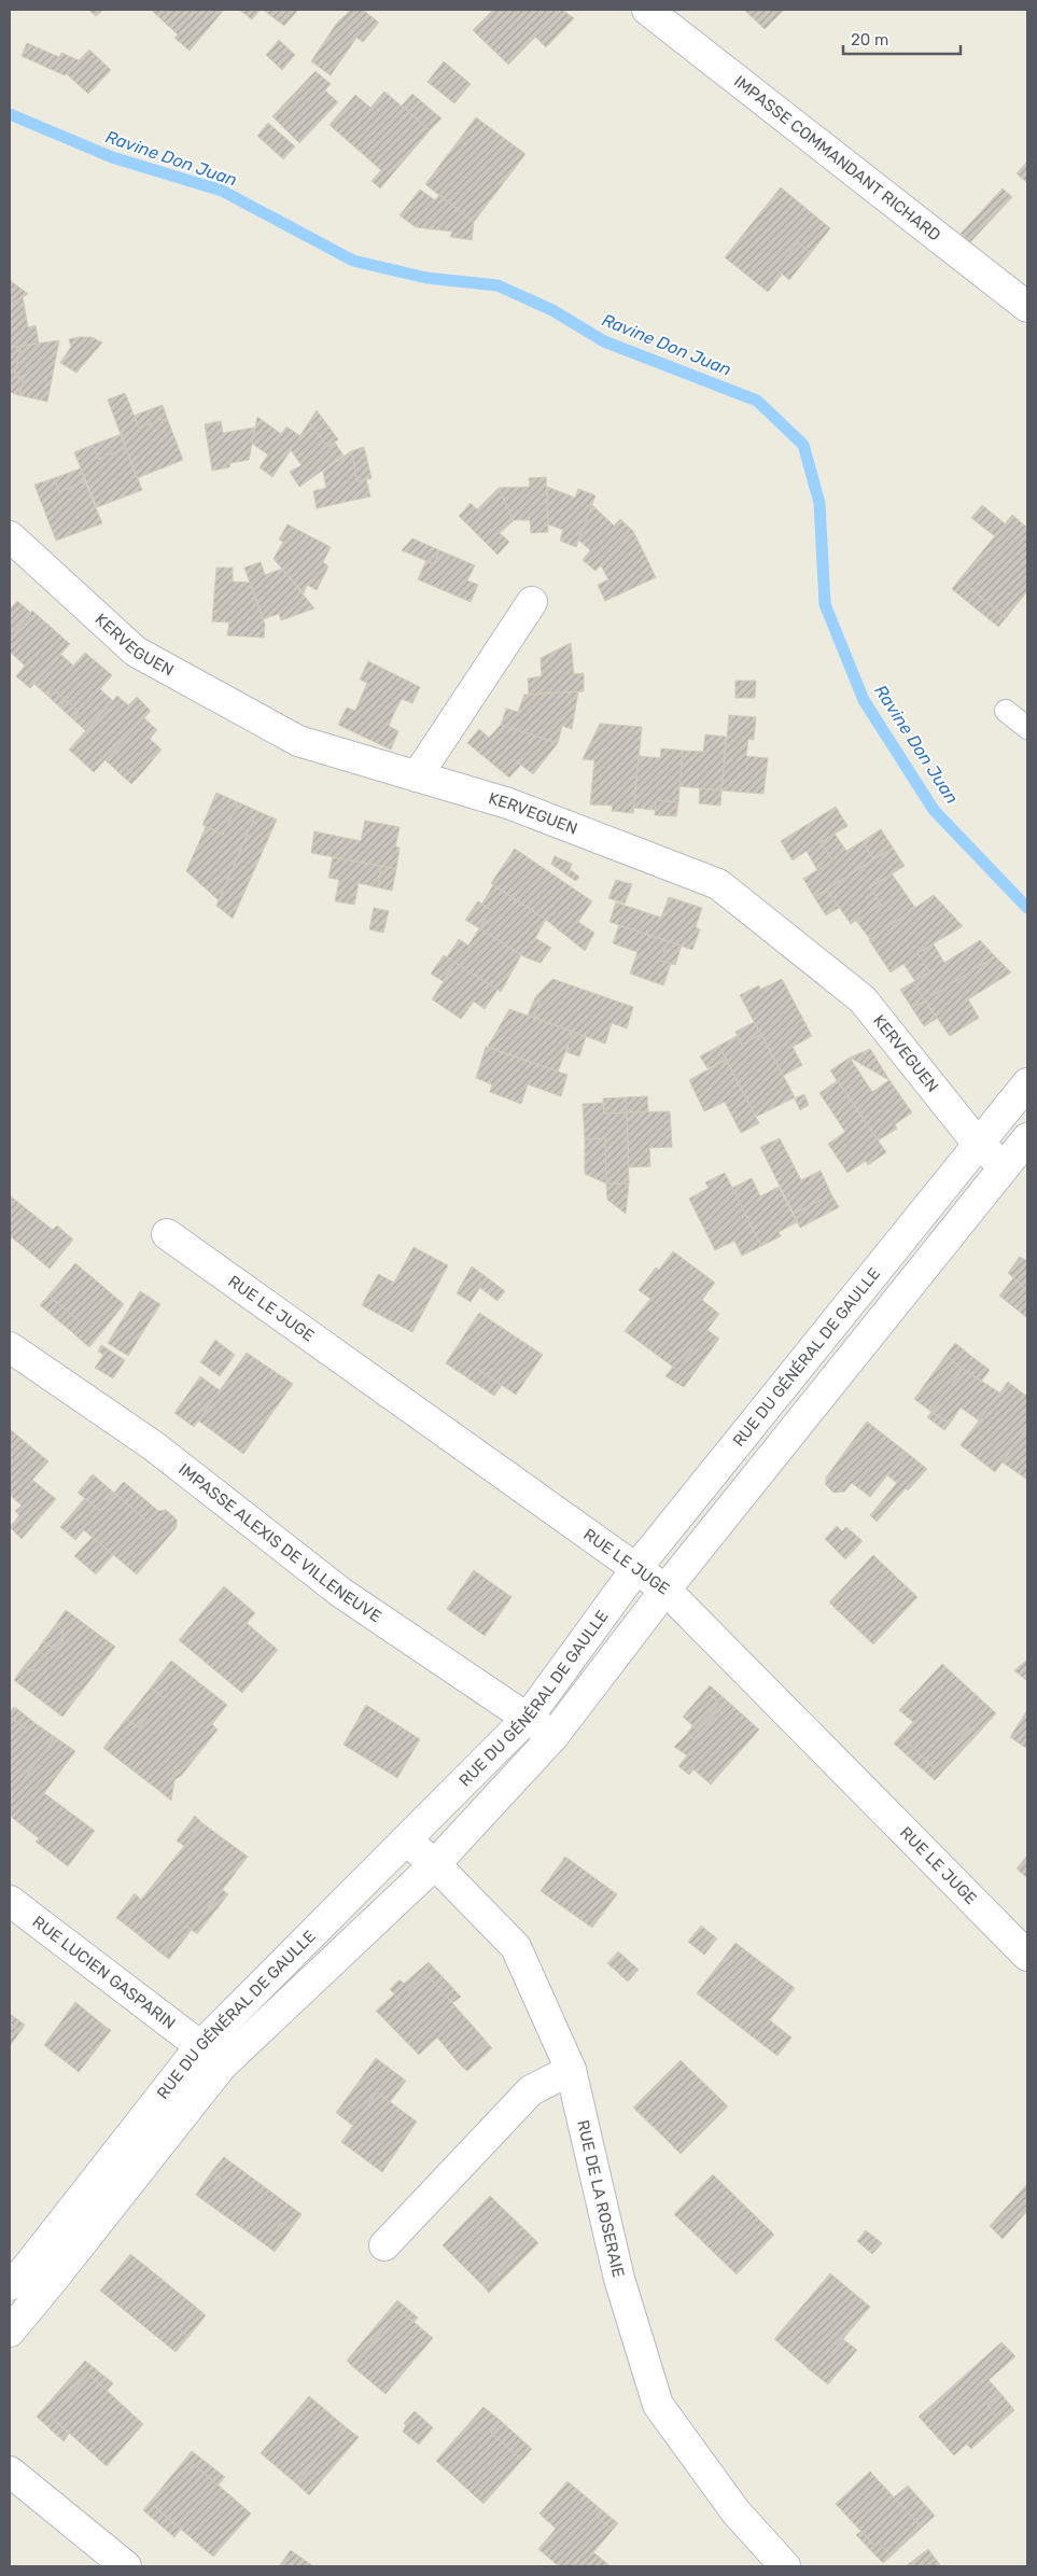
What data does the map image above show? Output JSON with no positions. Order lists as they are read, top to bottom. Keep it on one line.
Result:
{"streets":{"street":["IMPASSE COMMANDANT RICHARD","KERVEGUEN","RUE LE JUGE","RUE DU GÉNÉRAL DE GAULLE","IMPASSE ALEXIS DE VILLENEUVE","RUE LUCIEN GASPARIN","RUE DE LA ROSERAIE"]},"crossings":[["KERVEGUEN","RUE DU GÉNÉRAL DE GAULLE"],["RUE LE JUGE","RUE DU GÉNÉRAL DE GAULLE"],["RUE DU GÉNÉRAL DE GAULLE","IMPASSE ALEXIS DE VILLENEUVE"],["RUE DU GÉNÉRAL DE GAULLE","RUE LUCIEN GASPARIN"],["RUE DU GÉNÉRAL DE GAULLE","RUE DE LA ROSERAIE"]],"water":["Ravine Don Juan"],"scale_bar":"20 m"}
